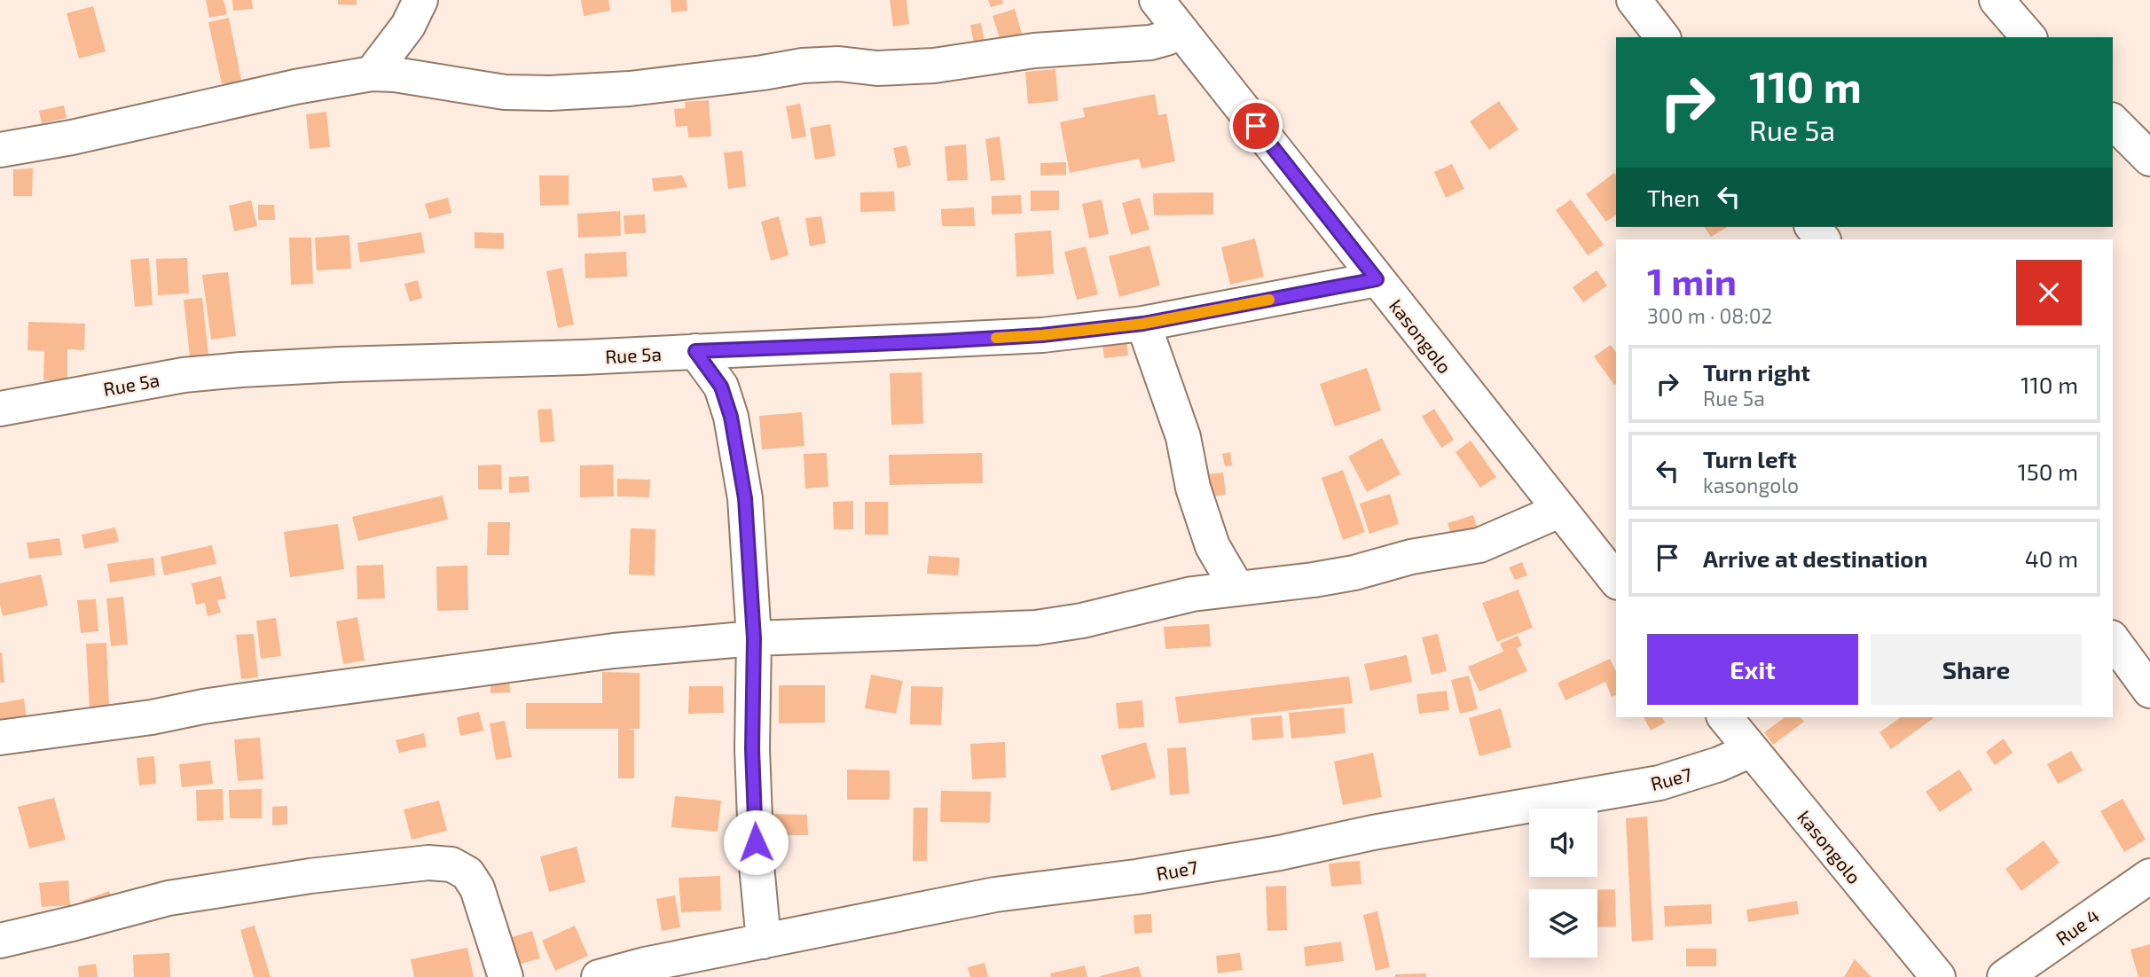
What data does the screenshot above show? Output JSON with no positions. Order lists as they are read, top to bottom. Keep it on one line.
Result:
{"streets":{"street":["kasongolo","Rue 5a","Rue7","Rue 4"]},"crossings":[["kasongolo","Rue 5a"],["kasongolo","Rue7"]],"page":{"turn":["110 m","Rue 5a"],"then":"Then","heading":["1 min","300 m · 08:02"],"list":[{"name":"Turn right","note":"Rue 5a","value":"110 m"},{"name":"Turn left","note":"kasongolo","value":"150 m"},{"name":"Arrive at destination","value":"40 m"}],"buttons":["Exit","Share"]}}
